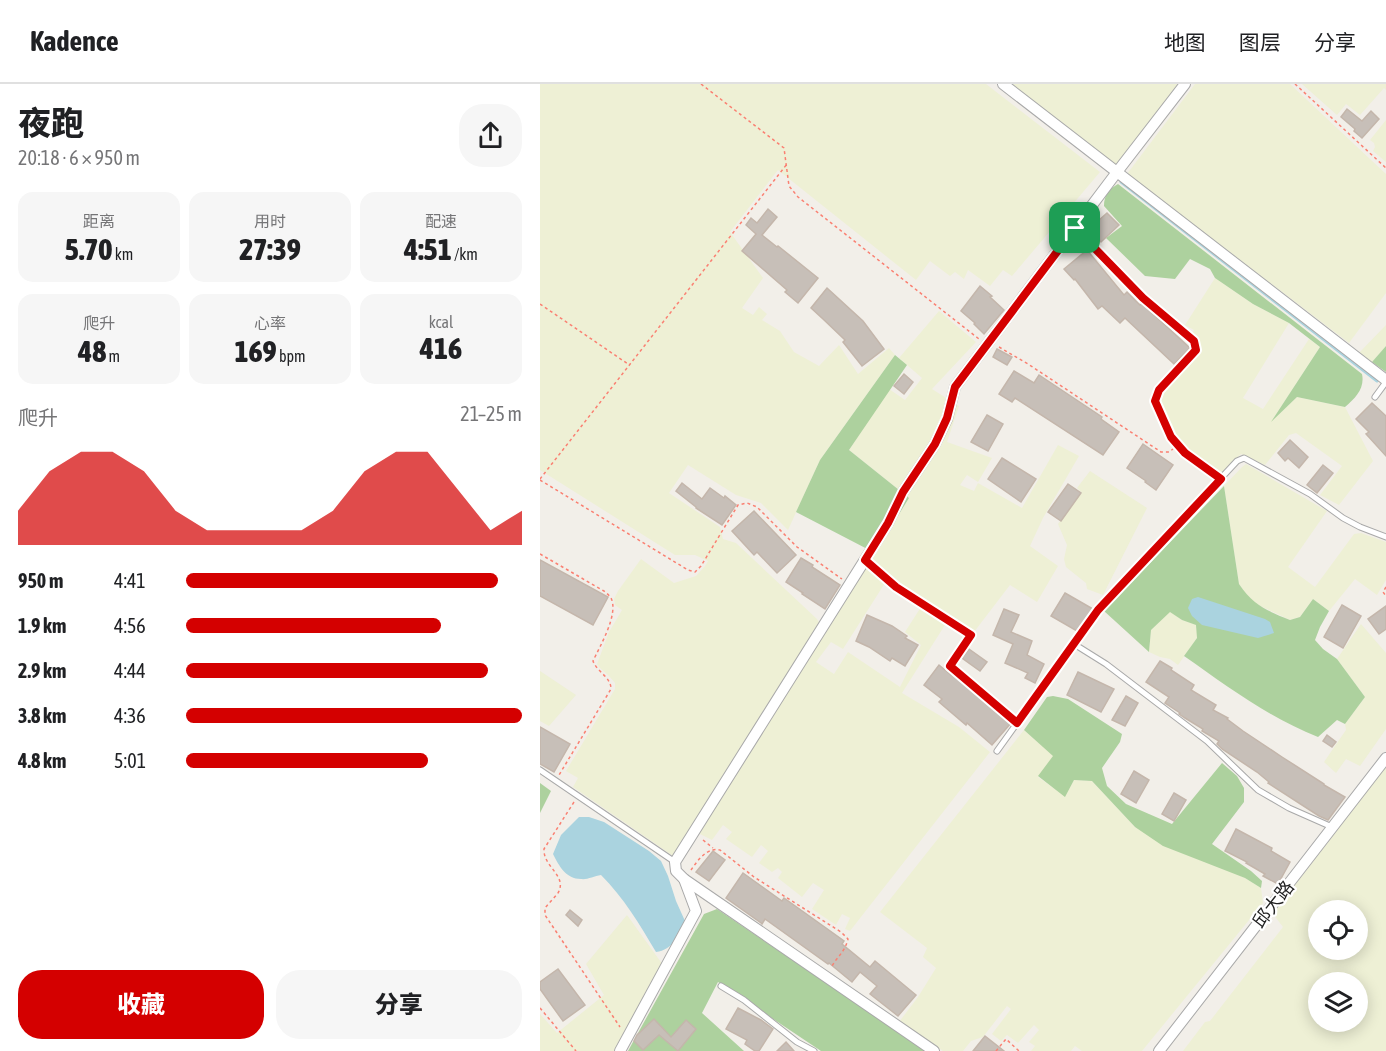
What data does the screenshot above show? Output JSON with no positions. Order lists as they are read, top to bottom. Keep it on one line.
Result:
{"streets":{"street":["邱大路"]},"page":{"header":"Kadence","nav":["地图","图层","分享"],"heading":["夜跑","20:18 · 6 × 950 m"],"stats":[["距离","5.70 km"],["用时","27:39"],["配速","4:51 /km"],["爬升","48 m"],["心率","169 bpm"],["kcal","416"]],"chart":["爬升","21–25 m"],"list":[{"name":"950 m","note":"4:41"},{"name":"1.9 km","note":"4:56"},{"name":"2.9 km","note":"4:44"},{"name":"3.8 km","note":"4:36"},{"name":"4.8 km","note":"5:01"}],"buttons":["收藏","分享"]}}
